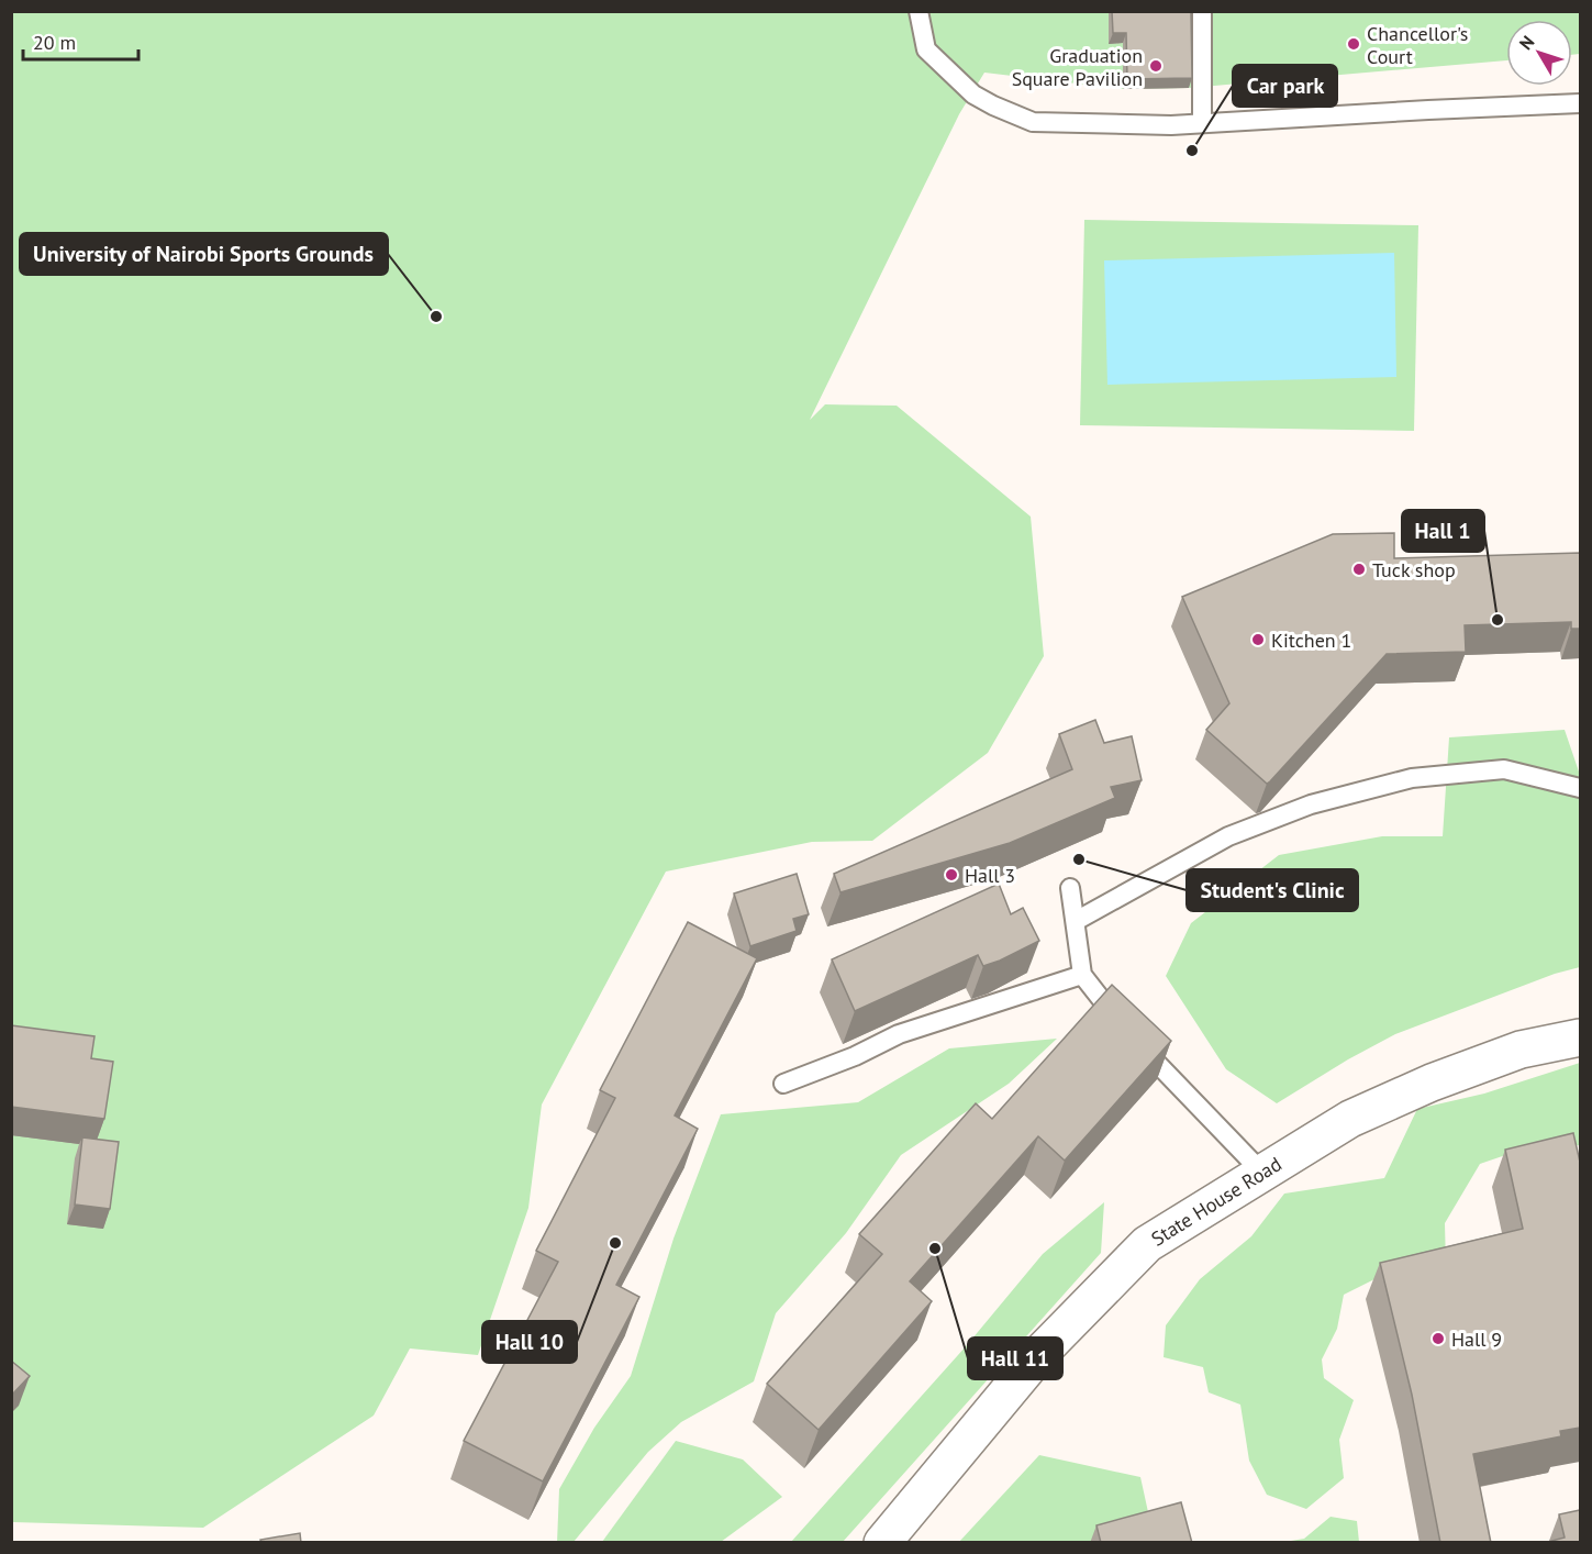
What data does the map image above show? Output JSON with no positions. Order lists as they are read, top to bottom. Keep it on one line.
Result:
{"streets":{"street":["State House Road"]},"places":["Chancellor's Court","Graduation Square Pavilion","Car park","University of Nairobi Sports Grounds","Tuck shop","Hall 1","Kitchen 1","Student's Clinic","Hall 3","Hall 10","Hall 11","Hall 9"],"scale_bar":"20 m","north":"top left"}
